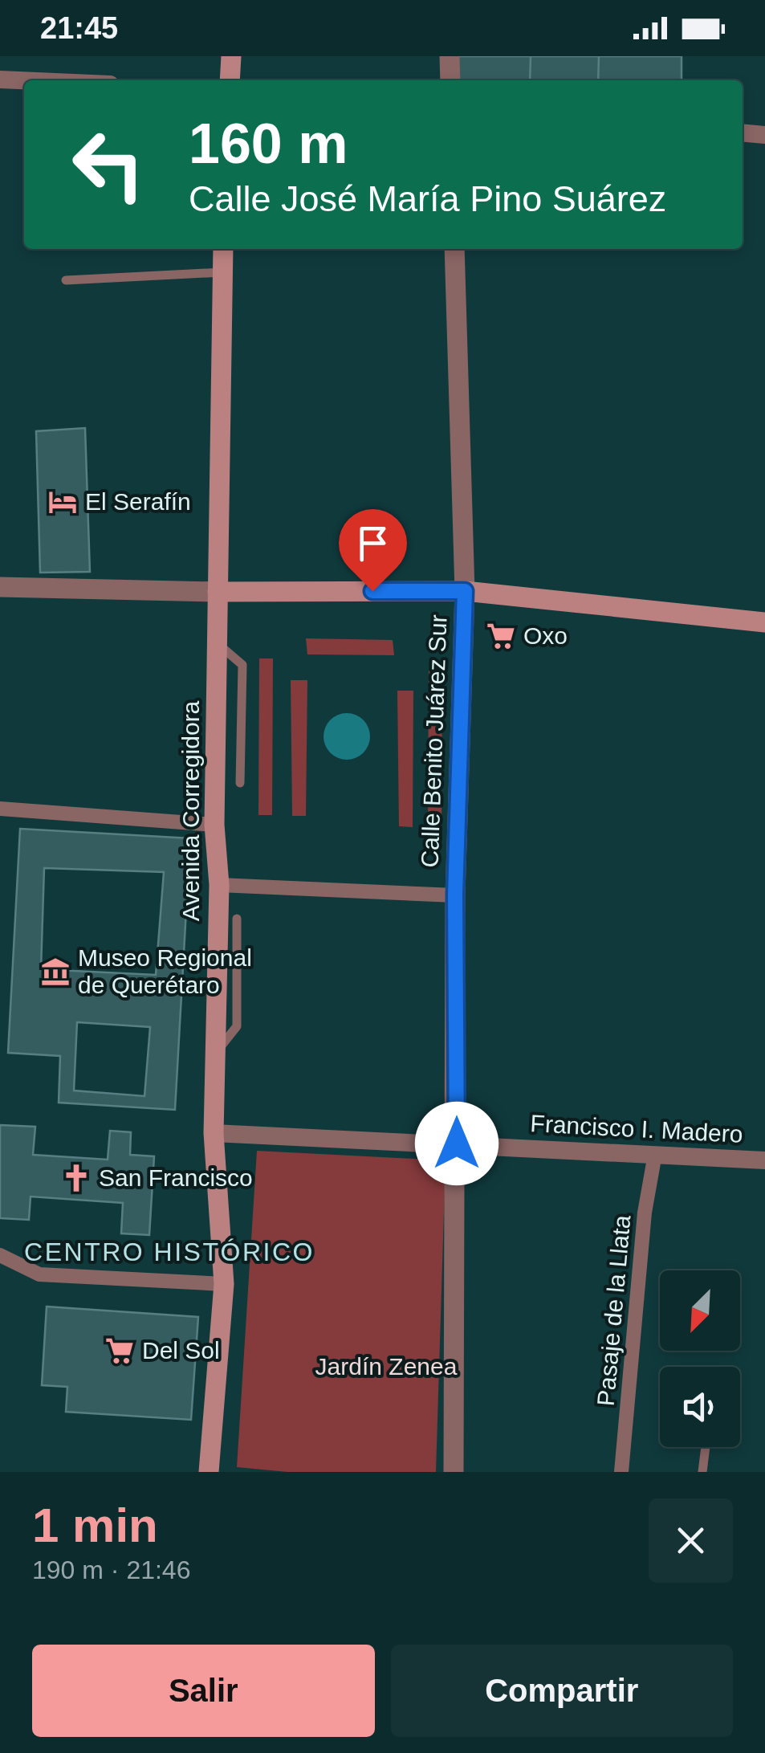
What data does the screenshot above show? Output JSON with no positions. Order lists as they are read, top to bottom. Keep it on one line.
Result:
{"streets":{"main road":["Avenida Corregidora"],"street":["Calle Benito Juárez Sur","Francisco I. Madero","Pasaje de la Llata"]},"crossings":[["Calle Benito Juárez Sur","Francisco I. Madero"],["Avenida Corregidora","Francisco I. Madero"],["Francisco I. Madero","Pasaje de la Llata"]],"districts":["CENTRO HISTÓRICO"],"parks":["Jardín Zenea"],"places":{"hotel":["El Serafín"],"supermarket":["Oxo","Del Sol"],"museum":["Museo Regional de Querétaro"],"church":["San Francisco"]},"north":"bottom left","page":{"status":"21:45","turn":["160 m","Calle José María Pino Suárez"],"heading":["1 min","190 m · 21:46"],"buttons":["Salir","Compartir"]}}
